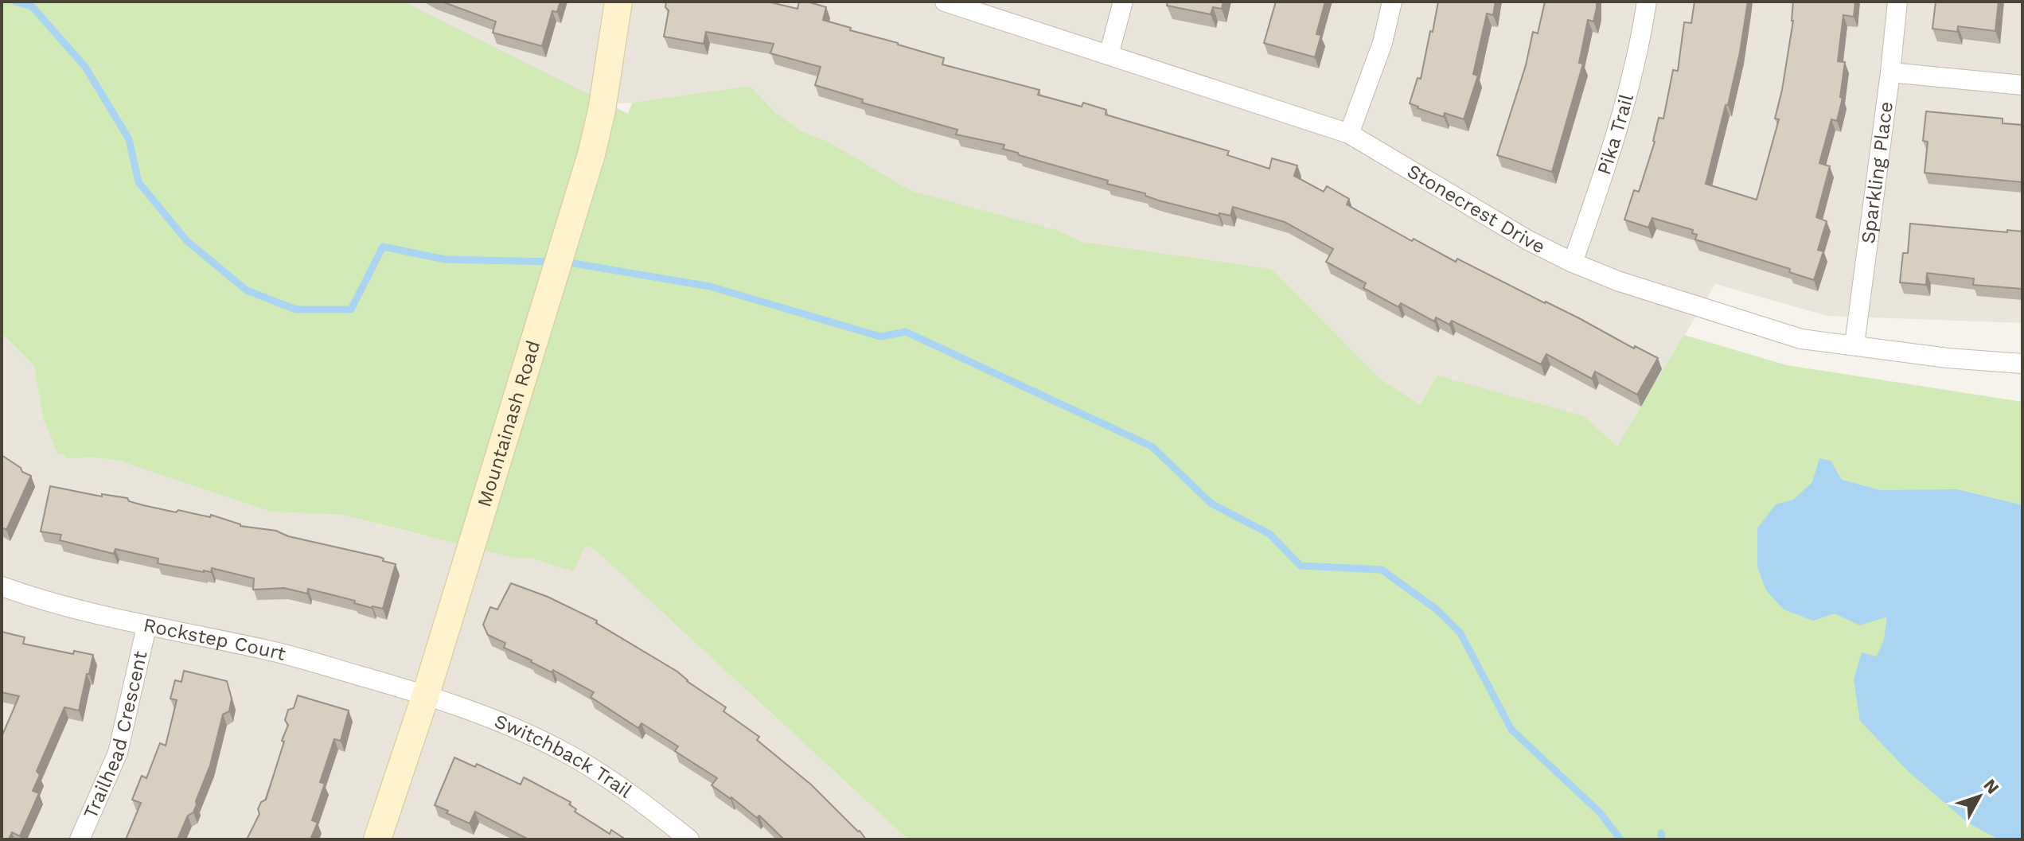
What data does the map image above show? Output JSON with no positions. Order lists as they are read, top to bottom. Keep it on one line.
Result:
{"streets":{"street":["Pika Trail","Sparkling Place","Stonecrest Drive","Mountainash Road","Rockstep Court","Trailhead Crescent","Switchback Trail"]},"crossings":[["Pika Trail","Stonecrest Drive"],["Sparkling Place","Stonecrest Drive"],["Mountainash Road","Rockstep Court"],["Mountainash Road","Switchback Trail"],["Rockstep Court","Trailhead Crescent"],["Rockstep Court","Switchback Trail"]],"north":"top right"}
